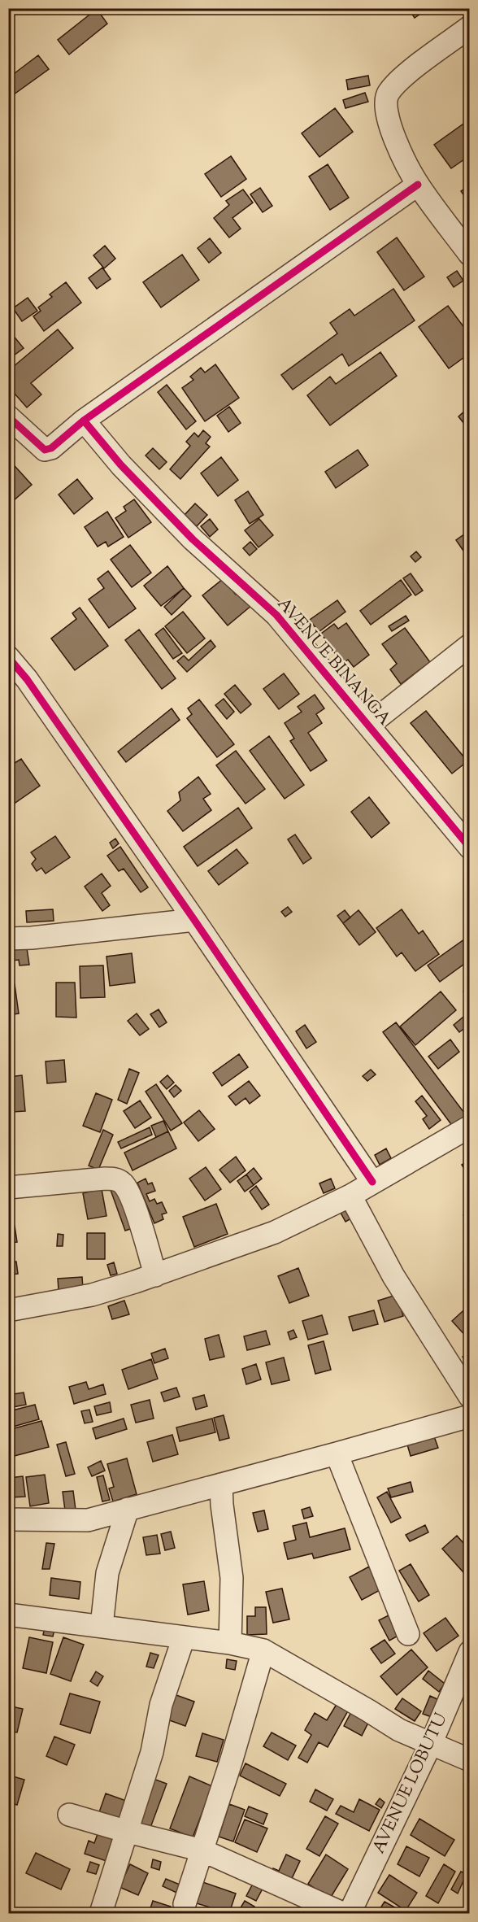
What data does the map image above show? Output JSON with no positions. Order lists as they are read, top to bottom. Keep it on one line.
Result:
{"streets":{"street":["AVENUE BINANGA","AVENUE LOBUTU"]}}
